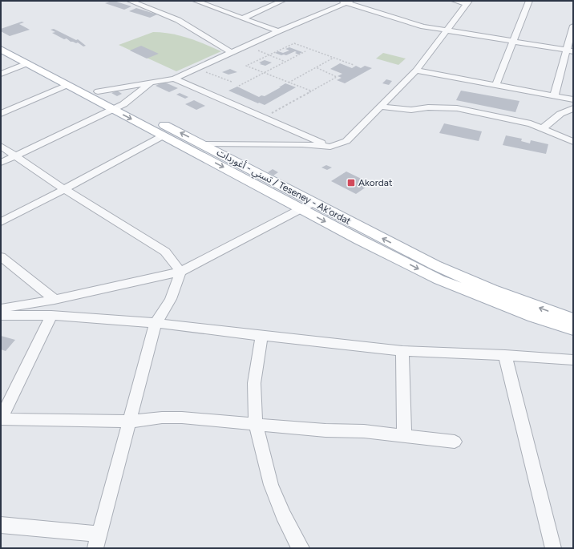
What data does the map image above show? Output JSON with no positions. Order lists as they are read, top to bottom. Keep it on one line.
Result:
{"streets":{"main road":["تسني - أغوردات / Teseney - Ak'ordat"]},"places":{"transit":["Akordat"]}}
